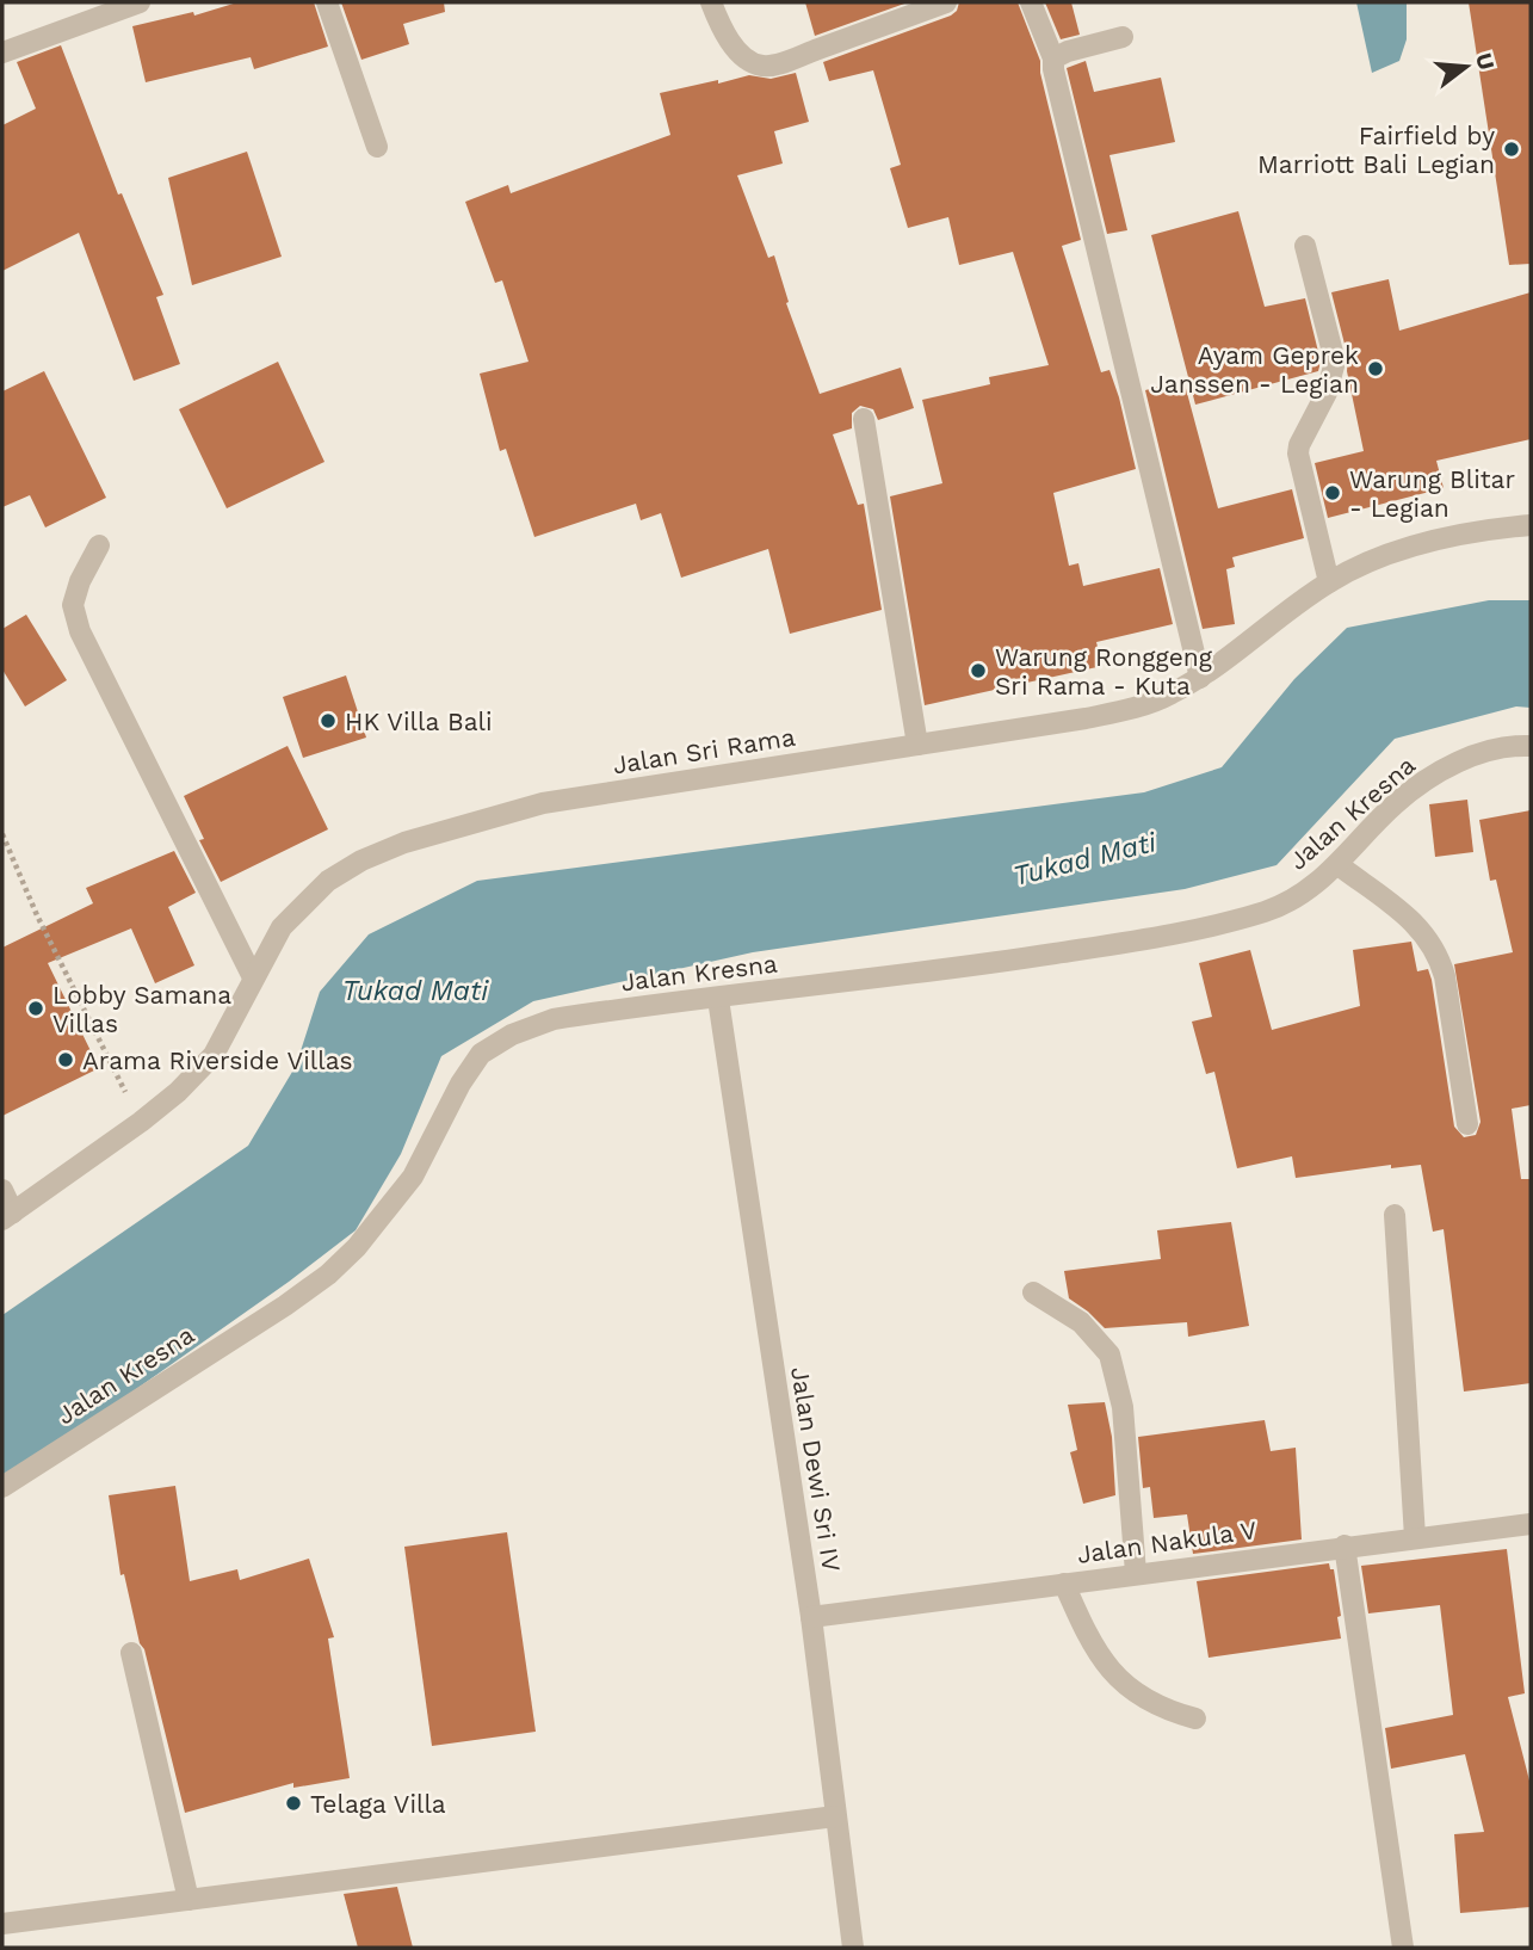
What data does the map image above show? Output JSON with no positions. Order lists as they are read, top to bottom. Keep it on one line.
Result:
{"streets":{"street":["Jalan Sri Rama","Jalan Kresna","Jalan Dewi Sri IV","Jalan Nakula V"]},"crossings":[["Jalan Kresna","Jalan Dewi Sri IV"],["Jalan Dewi Sri IV","Jalan Nakula V"]],"water":["Tukad Mati"],"places":["Fairfield by Marriott Bali Legian","Ayam Geprek Janssen - Legian","Warung Blitar - Legian","Warung Ronggeng Sri Rama - Kuta","HK Villa Bali","Lobby Samana Villas","Arama Riverside Villas","Telaga Villa"],"north":"right"}
